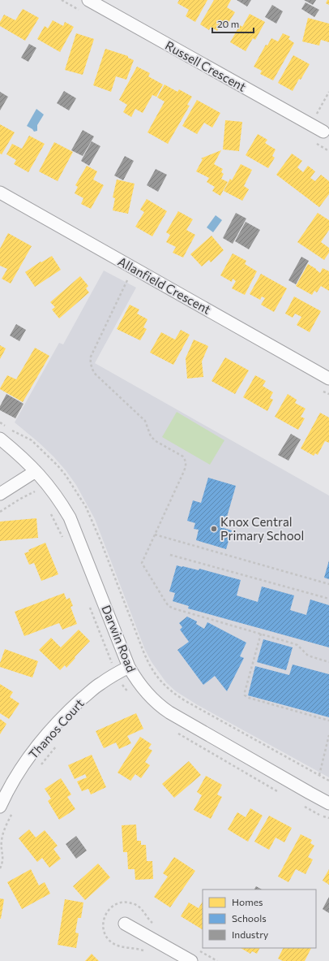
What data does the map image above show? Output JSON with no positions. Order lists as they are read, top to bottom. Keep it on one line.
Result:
{"streets":{"street":["Russell Crescent","Allanfield Crescent","Darwin Road","Thanos Court"]},"crossings":[["Darwin Road","Thanos Court"]],"places":["Knox Central Primary School"],"legend":["Homes","Schools","Industry"],"scale_bar":"20 m"}
